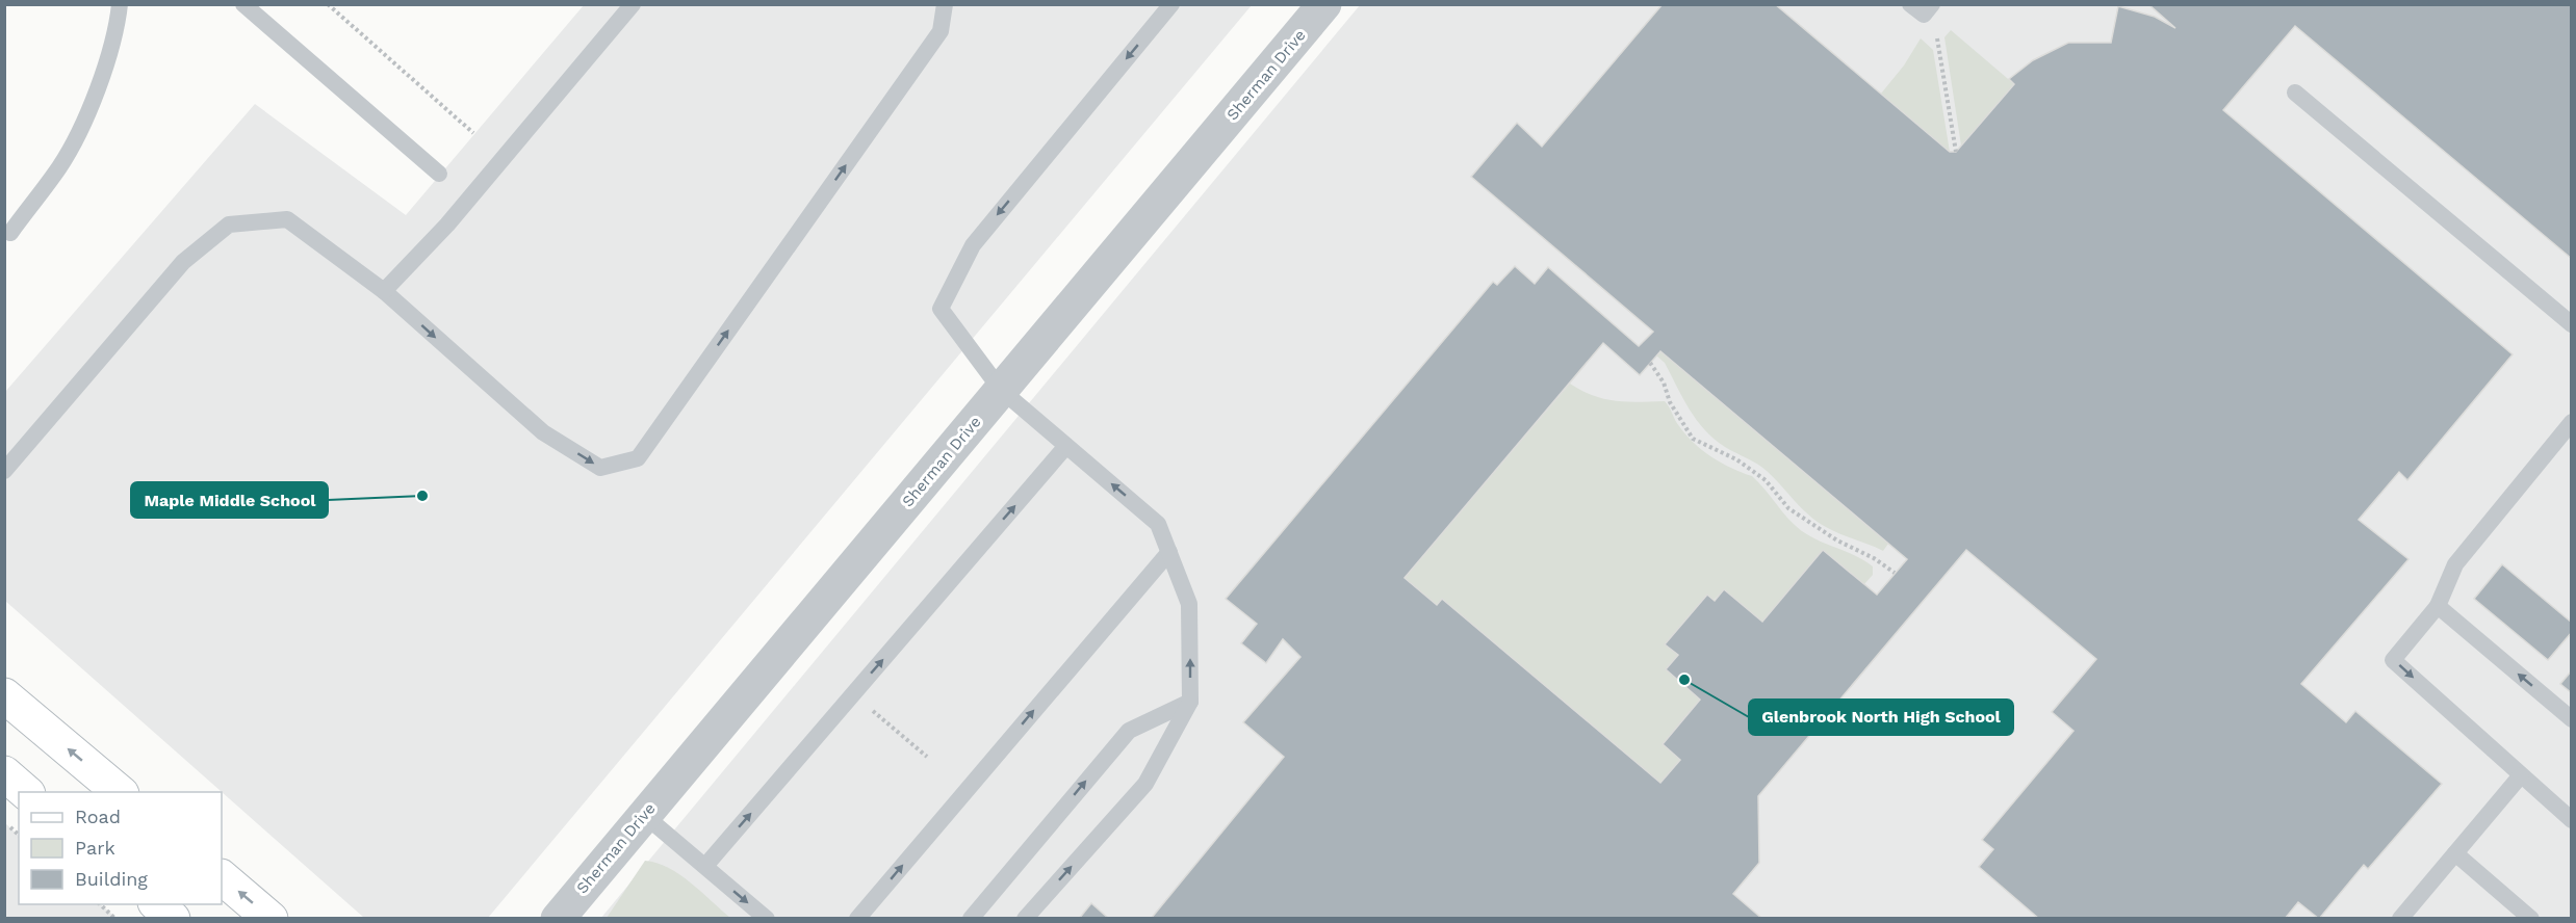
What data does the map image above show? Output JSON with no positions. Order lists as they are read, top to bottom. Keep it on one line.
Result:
{"streets":{"street":["Sherman Drive"]},"places":["Maple Middle School","Glenbrook North High School"],"legend":["Road","Park","Building"]}
